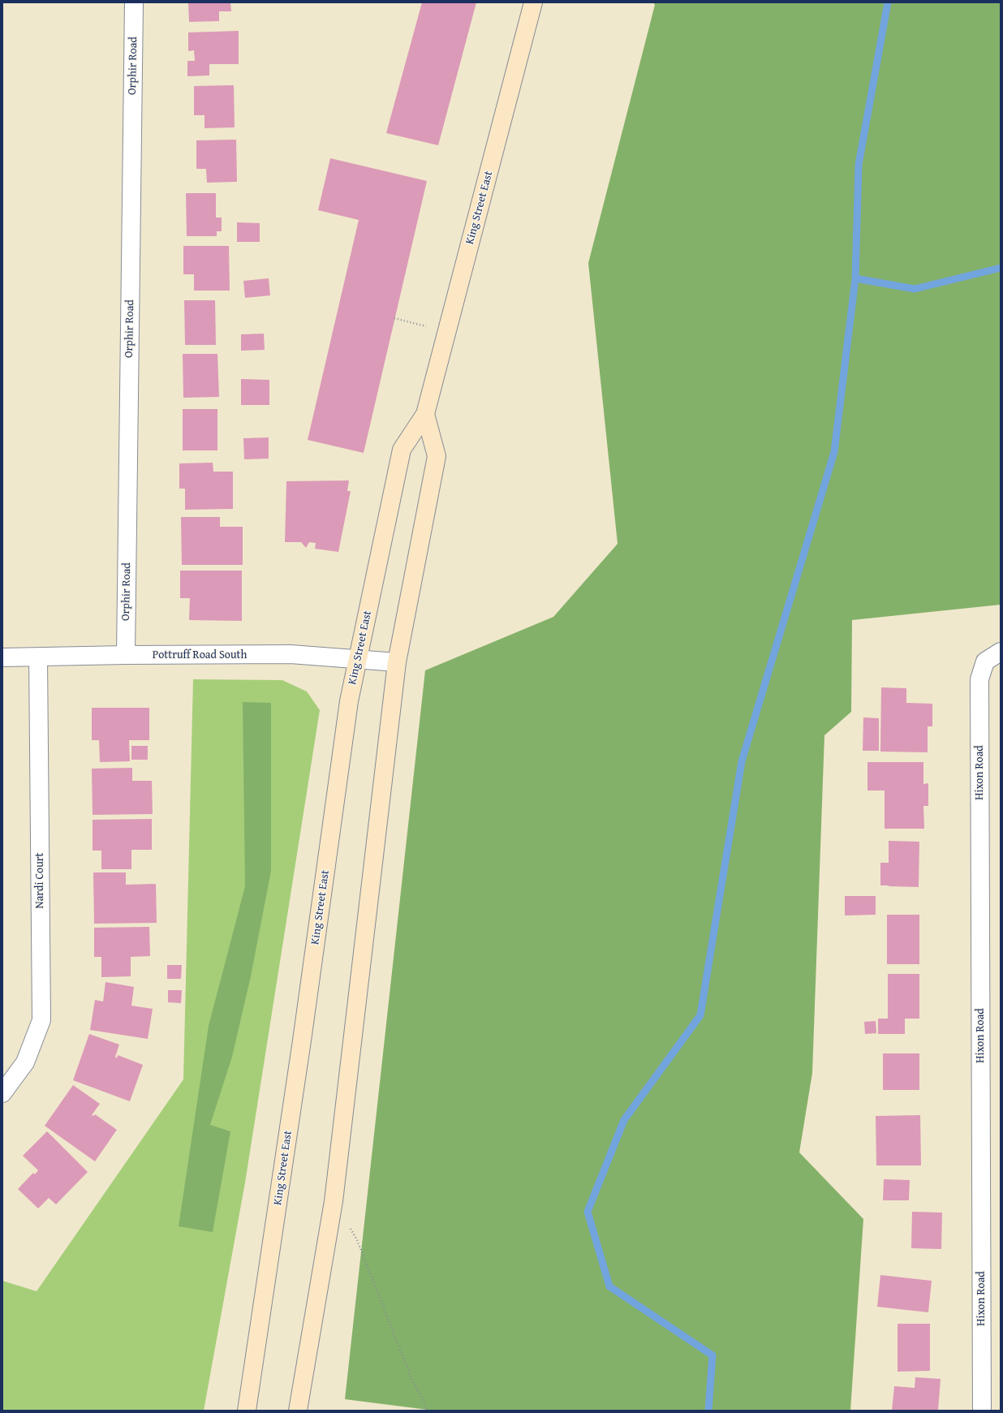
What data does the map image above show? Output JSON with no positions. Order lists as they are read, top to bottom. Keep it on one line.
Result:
{"streets":{"main road":["King Street East"],"street":["Orphir Road","Pottruff Road South","Hixon Road","Nardi Court"]},"crossings":[["Orphir Road","Pottruff Road South"],["King Street East","Pottruff Road South"],["Pottruff Road South","Nardi Court"]]}
